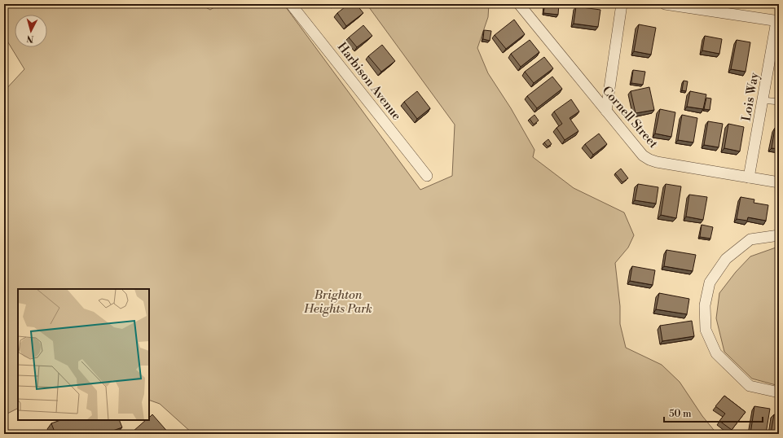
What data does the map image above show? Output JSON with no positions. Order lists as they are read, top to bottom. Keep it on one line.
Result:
{"streets":{"street":["Harbison Avenue","Lois Way","Cornell Street"]},"crossings":[["Lois Way","Cornell Street"]],"parks":["Brighton Heights Park"],"scale_bar":"50 m","north":"bottom"}
